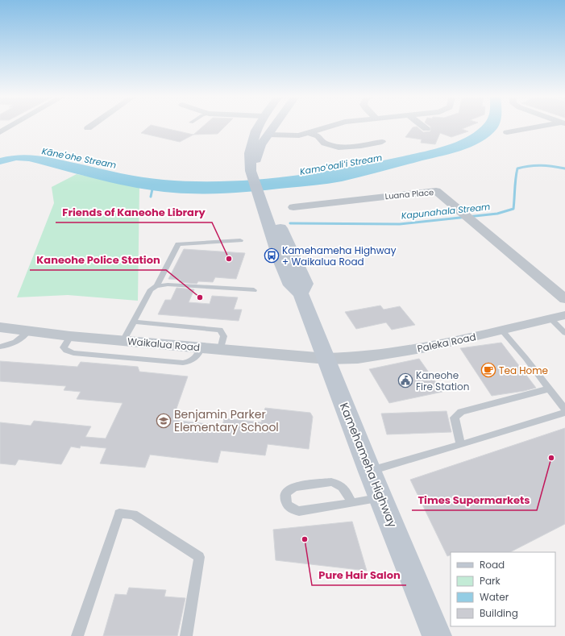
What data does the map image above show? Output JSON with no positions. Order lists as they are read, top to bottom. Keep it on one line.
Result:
{"streets":{"main road":["Kamehameha Highway"],"street":["Luana Place","Paleka Road","Waikalua Road"]},"crossings":[["Paleka Road","Waikalua Road"],["Paleka Road","Kamehameha Highway"],["Waikalua Road","Kamehameha Highway"]],"water":["Kāne'ohe Stream","Kamoʻoaliʻi Stream","Kapunahala Stream"],"places":{"bus stop":["Kamehameha Highway + Waikalua Road"],"other":["Friends of Kaneohe Library","Kaneohe Police Station","Times Supermarkets","Pure Hair Salon"],"cafe":["Tea Home"],"public building":["Kaneohe Fire Station"],"school or university":["Benjamin Parker Elementary School"]},"legend":["Road","Park","Water","Building"]}
